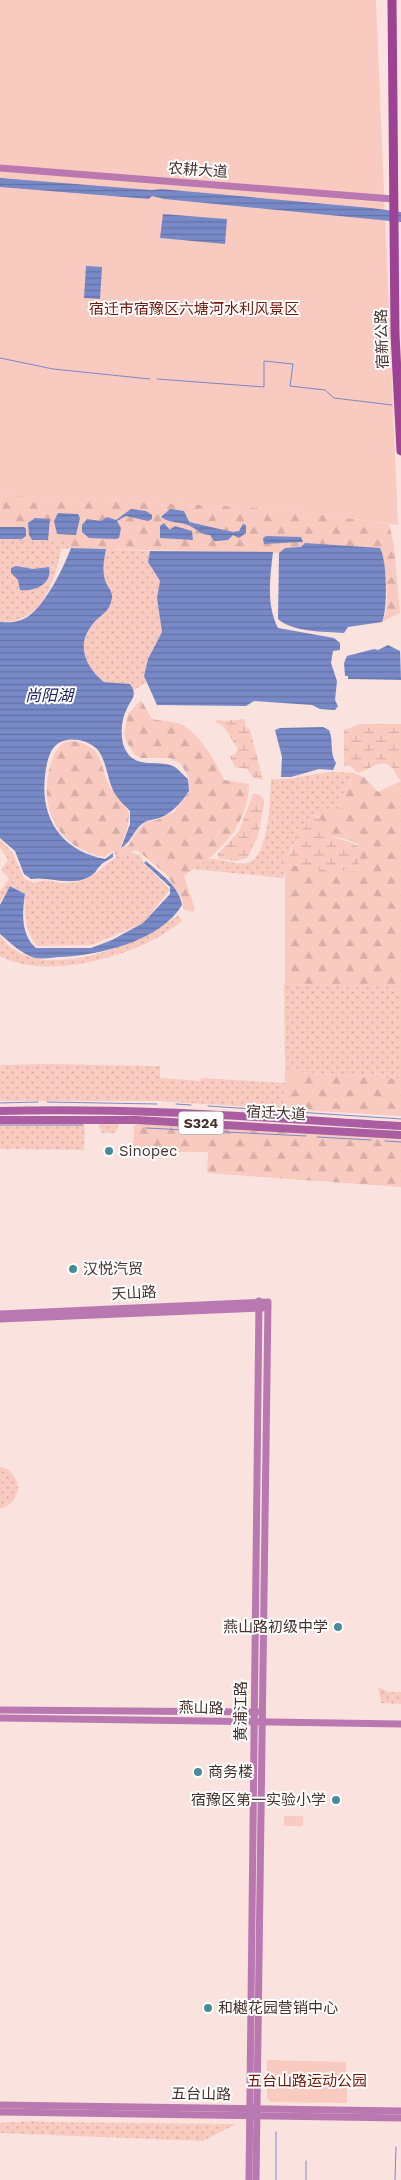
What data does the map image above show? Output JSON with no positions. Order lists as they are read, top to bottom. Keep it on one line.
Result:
{"streets":{"highway":["宿新公路"],"main road":["宿迁大道","S324"],"street":["农耕大道","天山路","燕山路","黄浦江路","五台山路"]},"crossings":[["农耕大道","宿新公路"],["天山路","黄浦江路"],["燕山路","黄浦江路"],["黄浦江路","五台山路"]],"water":["尚阳湖"],"parks":["宿迁市宿豫区六塘河水利风景区","五台山路运动公园"],"places":["Sinopec","汉悦汽贸","燕山路初级中学","商务楼","宿豫区第一实验小学","和樾花园营销中心"]}
